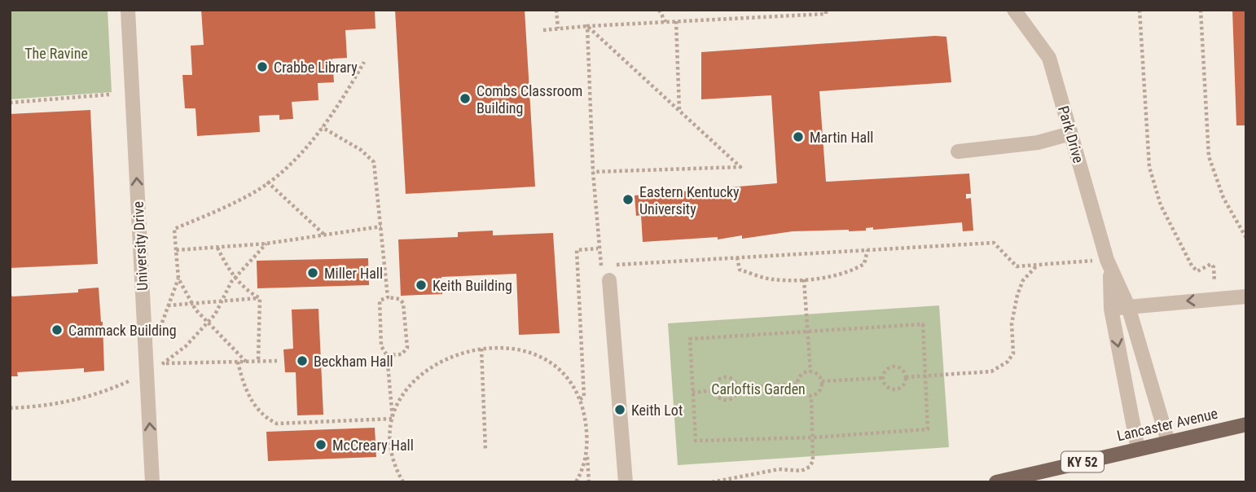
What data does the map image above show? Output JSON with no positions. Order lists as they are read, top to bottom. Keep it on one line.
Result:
{"streets":{"main road":["Lancaster Avenue","KY 52"],"street":["Park Drive","University Drive"]},"crossings":[["Park Drive","Lancaster Avenue"]],"one_way":["University Drive"],"parks":["The Ravine","Carloftis Garden"],"places":["Crabbe Library","Combs Classroom Building","Martin Hall","Eastern Kentucky University","Miller Hall","Keith Building","Cammack Building","Beckham Hall","Keith Lot","McCreary Hall"]}
